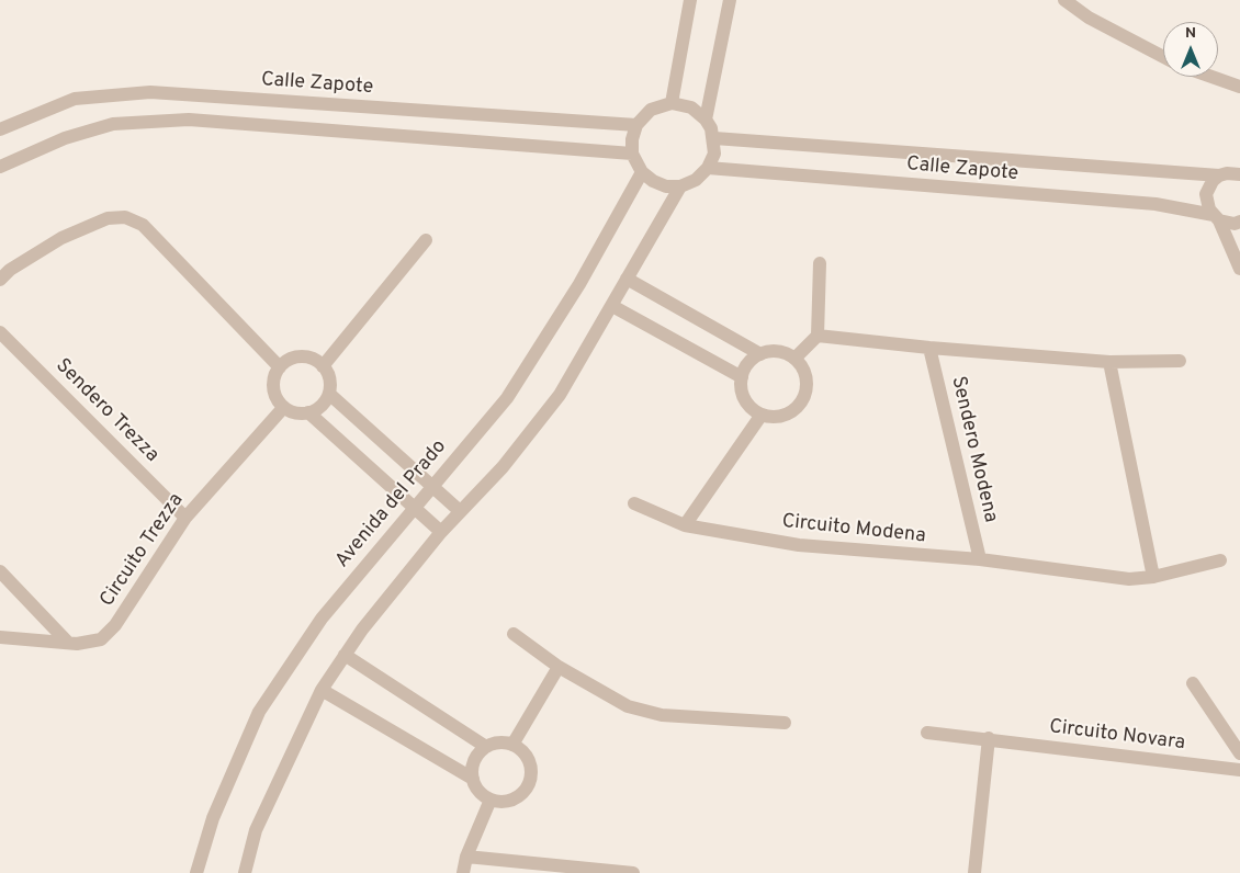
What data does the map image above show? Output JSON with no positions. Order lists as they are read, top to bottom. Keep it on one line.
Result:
{"streets":{"street":["Calle Zapote","Sendero Trezza","Sendero Modena","Avenida del Prado","Circuito Modena","Circuito Trezza","Circuito Novara"]},"crossings":[["Calle Zapote","Avenida del Prado"],["Sendero Trezza","Circuito Trezza"],["Sendero Modena","Circuito Modena"]],"north":"top"}
